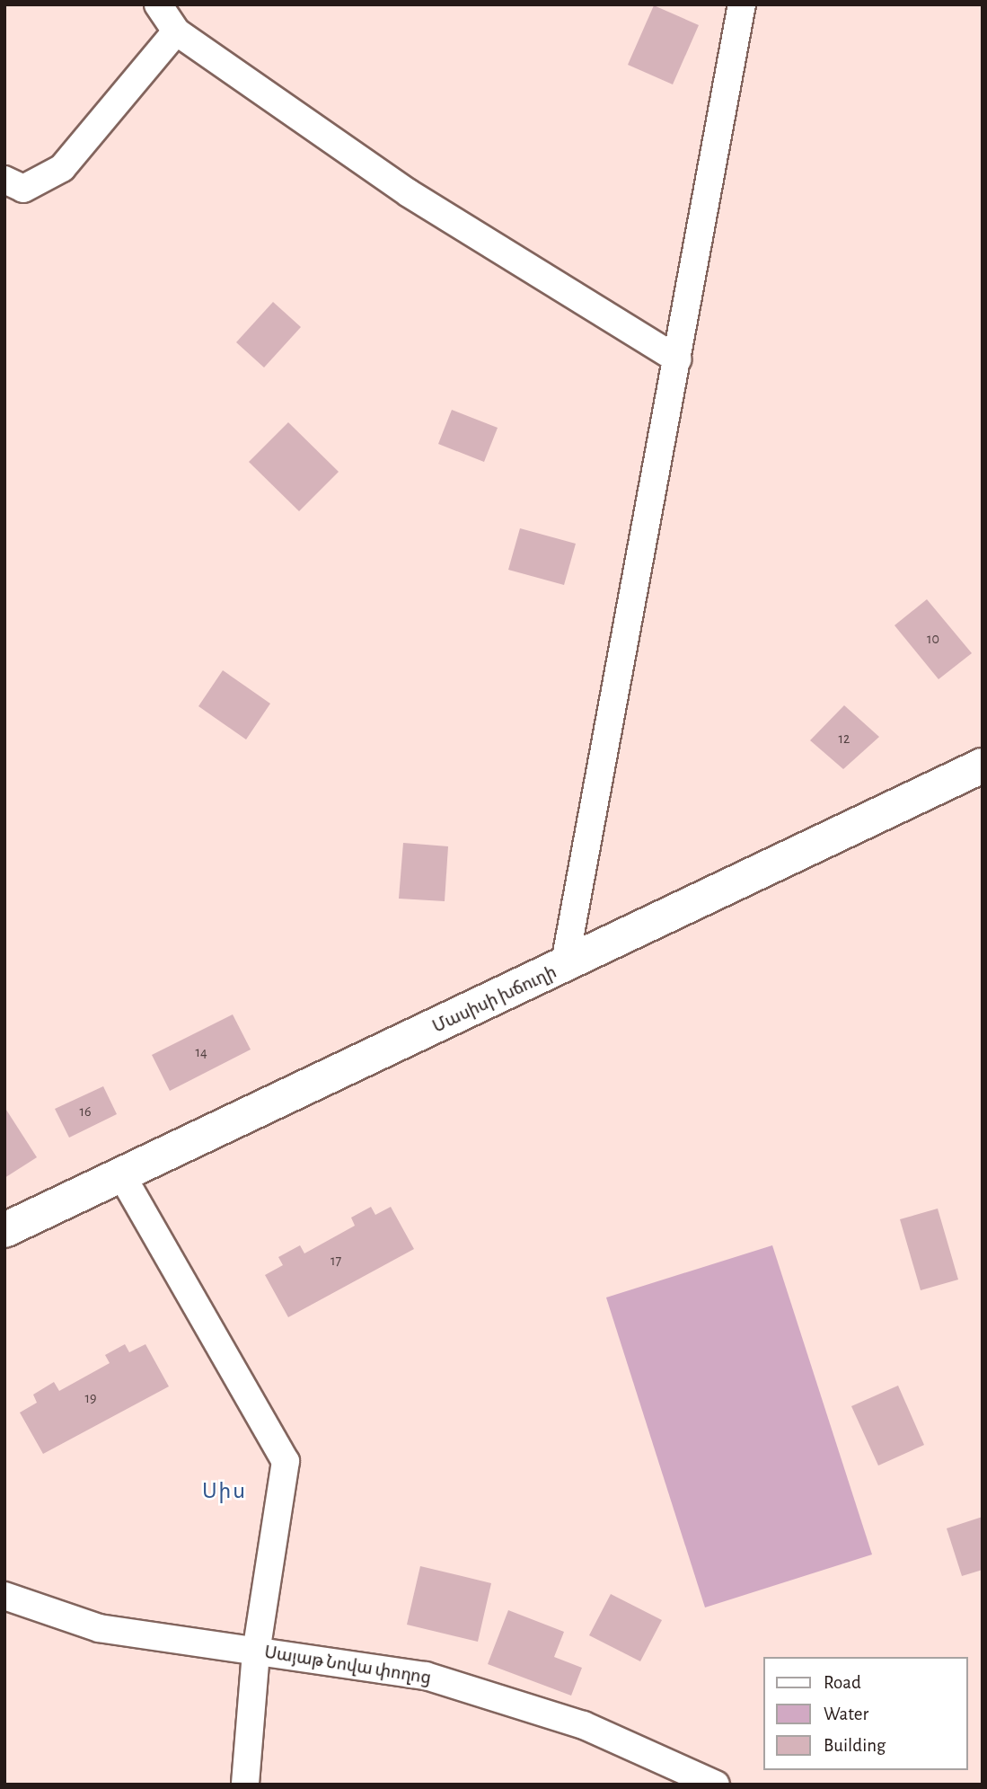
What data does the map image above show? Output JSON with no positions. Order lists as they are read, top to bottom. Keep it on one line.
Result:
{"streets":{"main road":["Մասիսի խճուղի"],"street":["Սայաթ Նովա փողոց"]},"districts":["Սիս"],"house_numbers":["10","12","14","16","17","19"],"legend":["Road","Water","Building"]}
